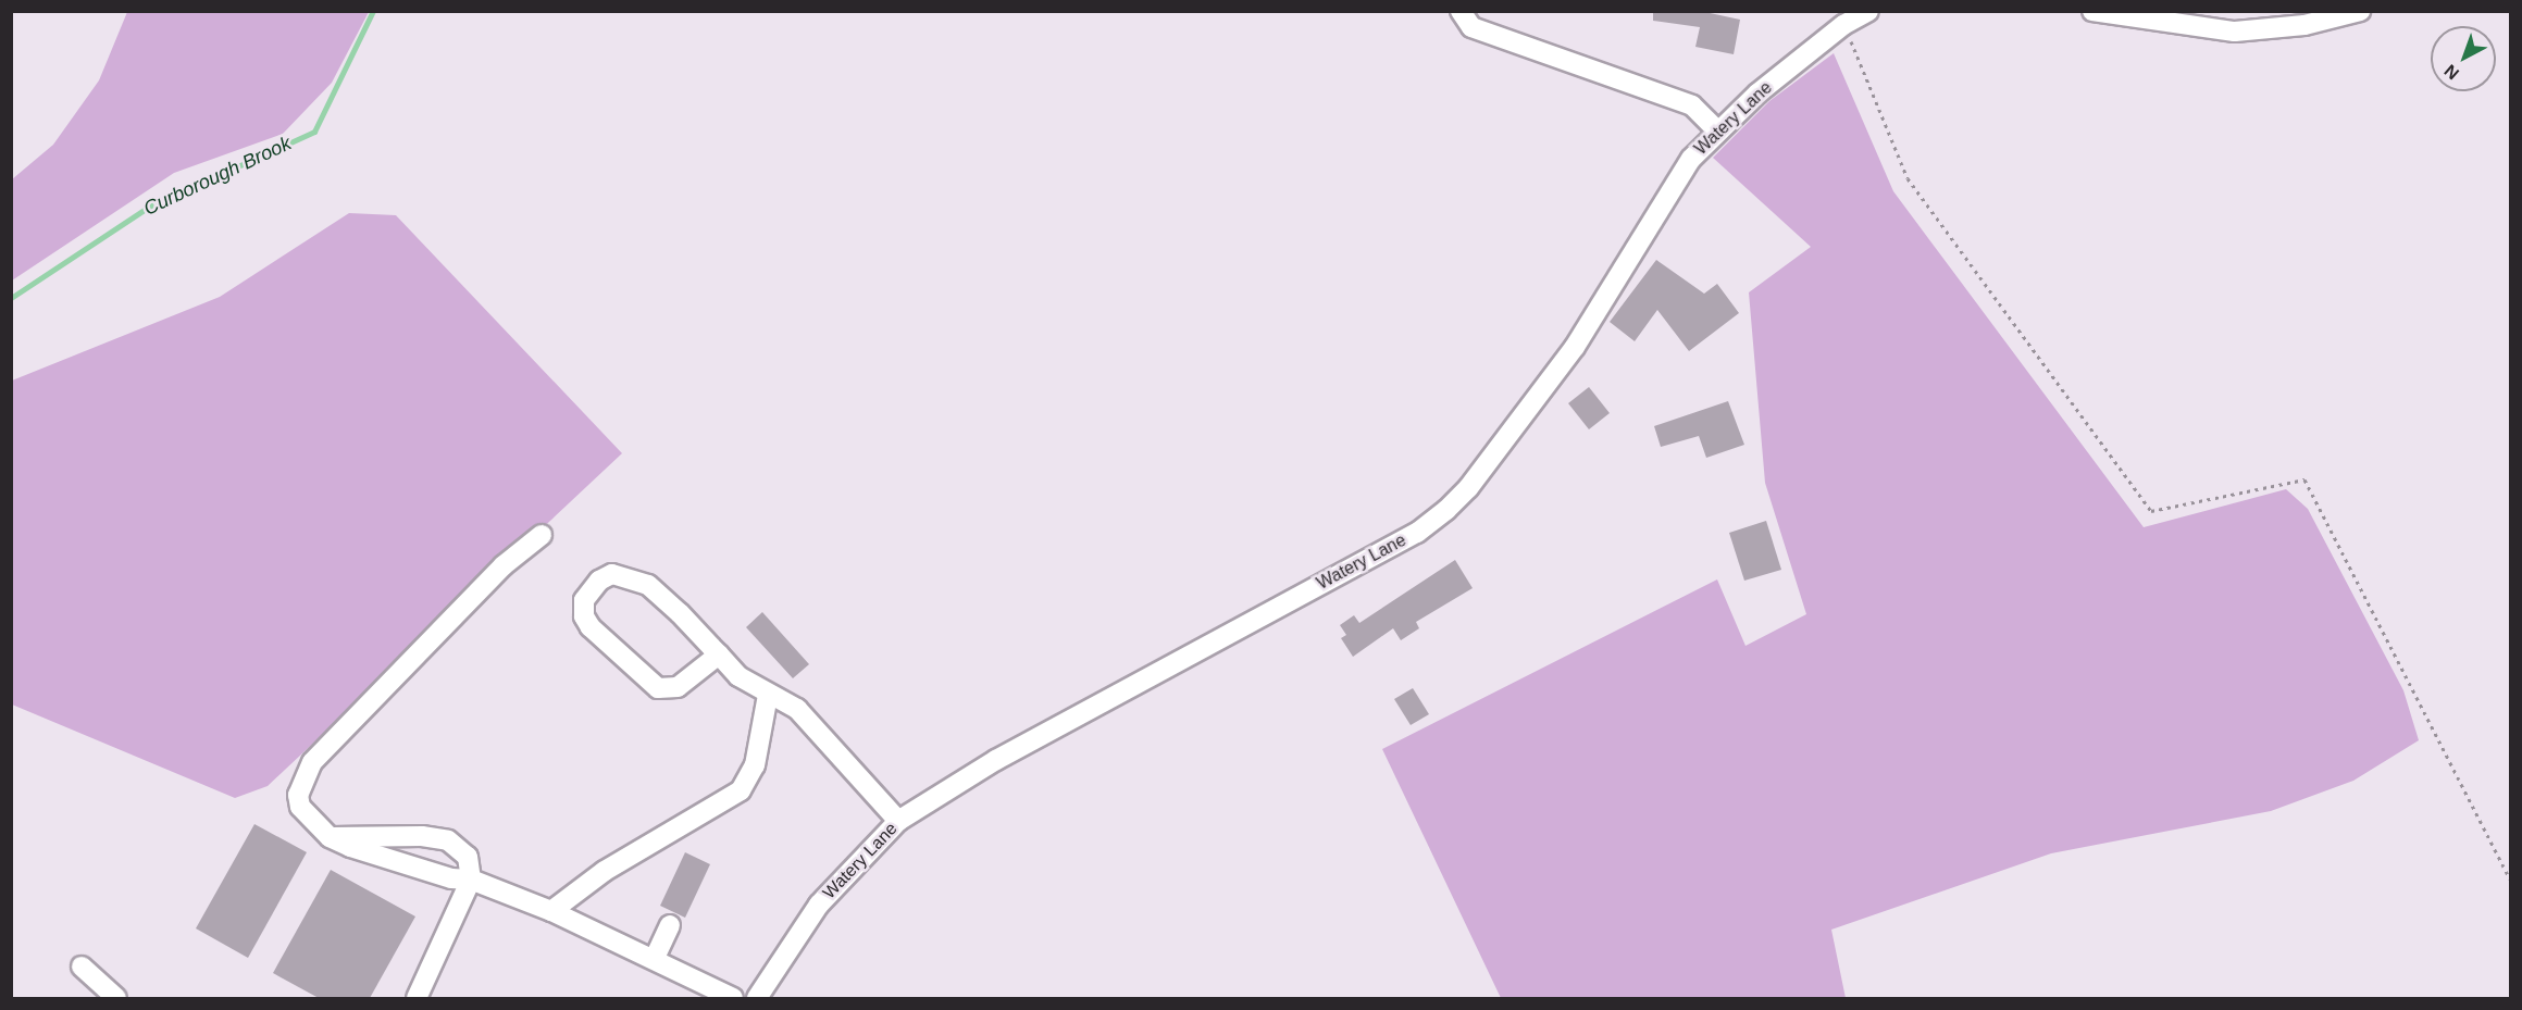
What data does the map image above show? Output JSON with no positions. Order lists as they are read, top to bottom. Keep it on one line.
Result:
{"streets":{"street":["Watery Lane"]},"water":["Curborough Brook"],"north":"bottom left"}
